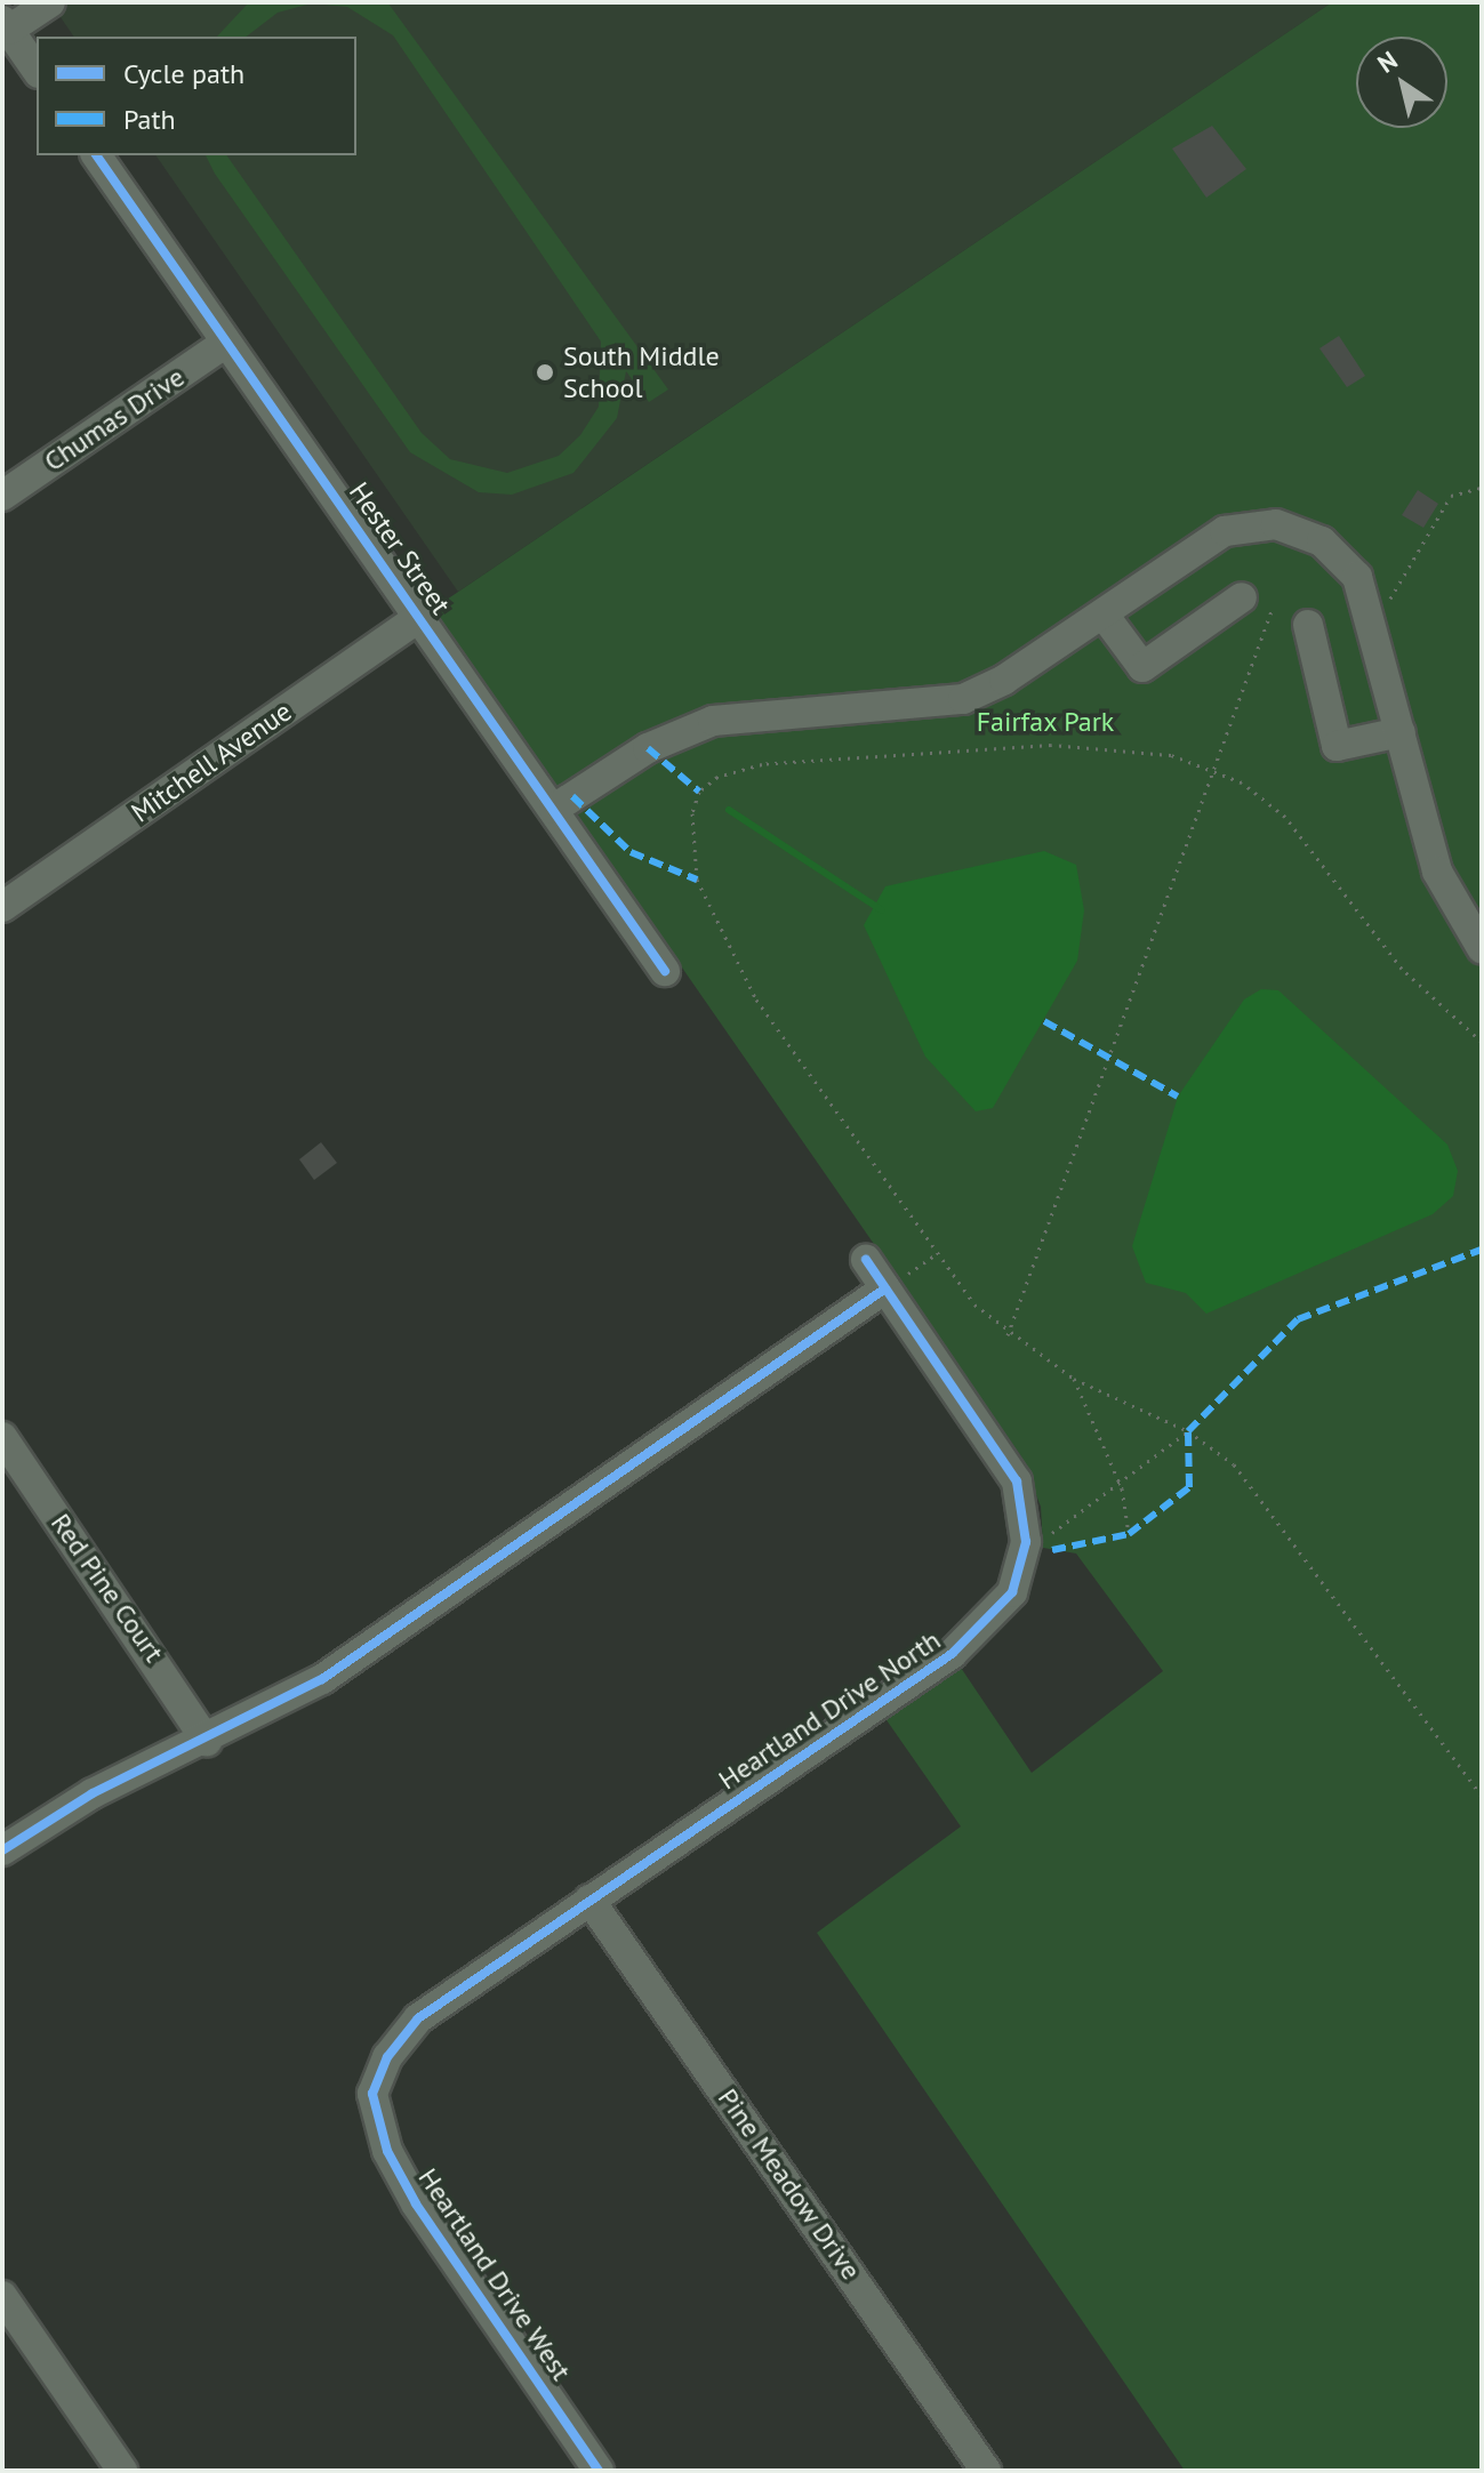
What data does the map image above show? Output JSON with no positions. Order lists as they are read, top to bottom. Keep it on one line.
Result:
{"streets":{"street":["Chumas Drive","Hester Street","Mitchell Avenue","Red Pine Court","Heartland Drive North","Pine Meadow Drive","Heartland Drive West"]},"crossings":[["Chumas Drive","Hester Street"],["Hester Street","Mitchell Avenue"],["Heartland Drive North","Pine Meadow Drive"],["Heartland Drive North","Heartland Drive West"]],"parks":["Fairfax Park"],"places":["South Middle School"],"legend":["Cycle path","Path"],"north":"top left"}
